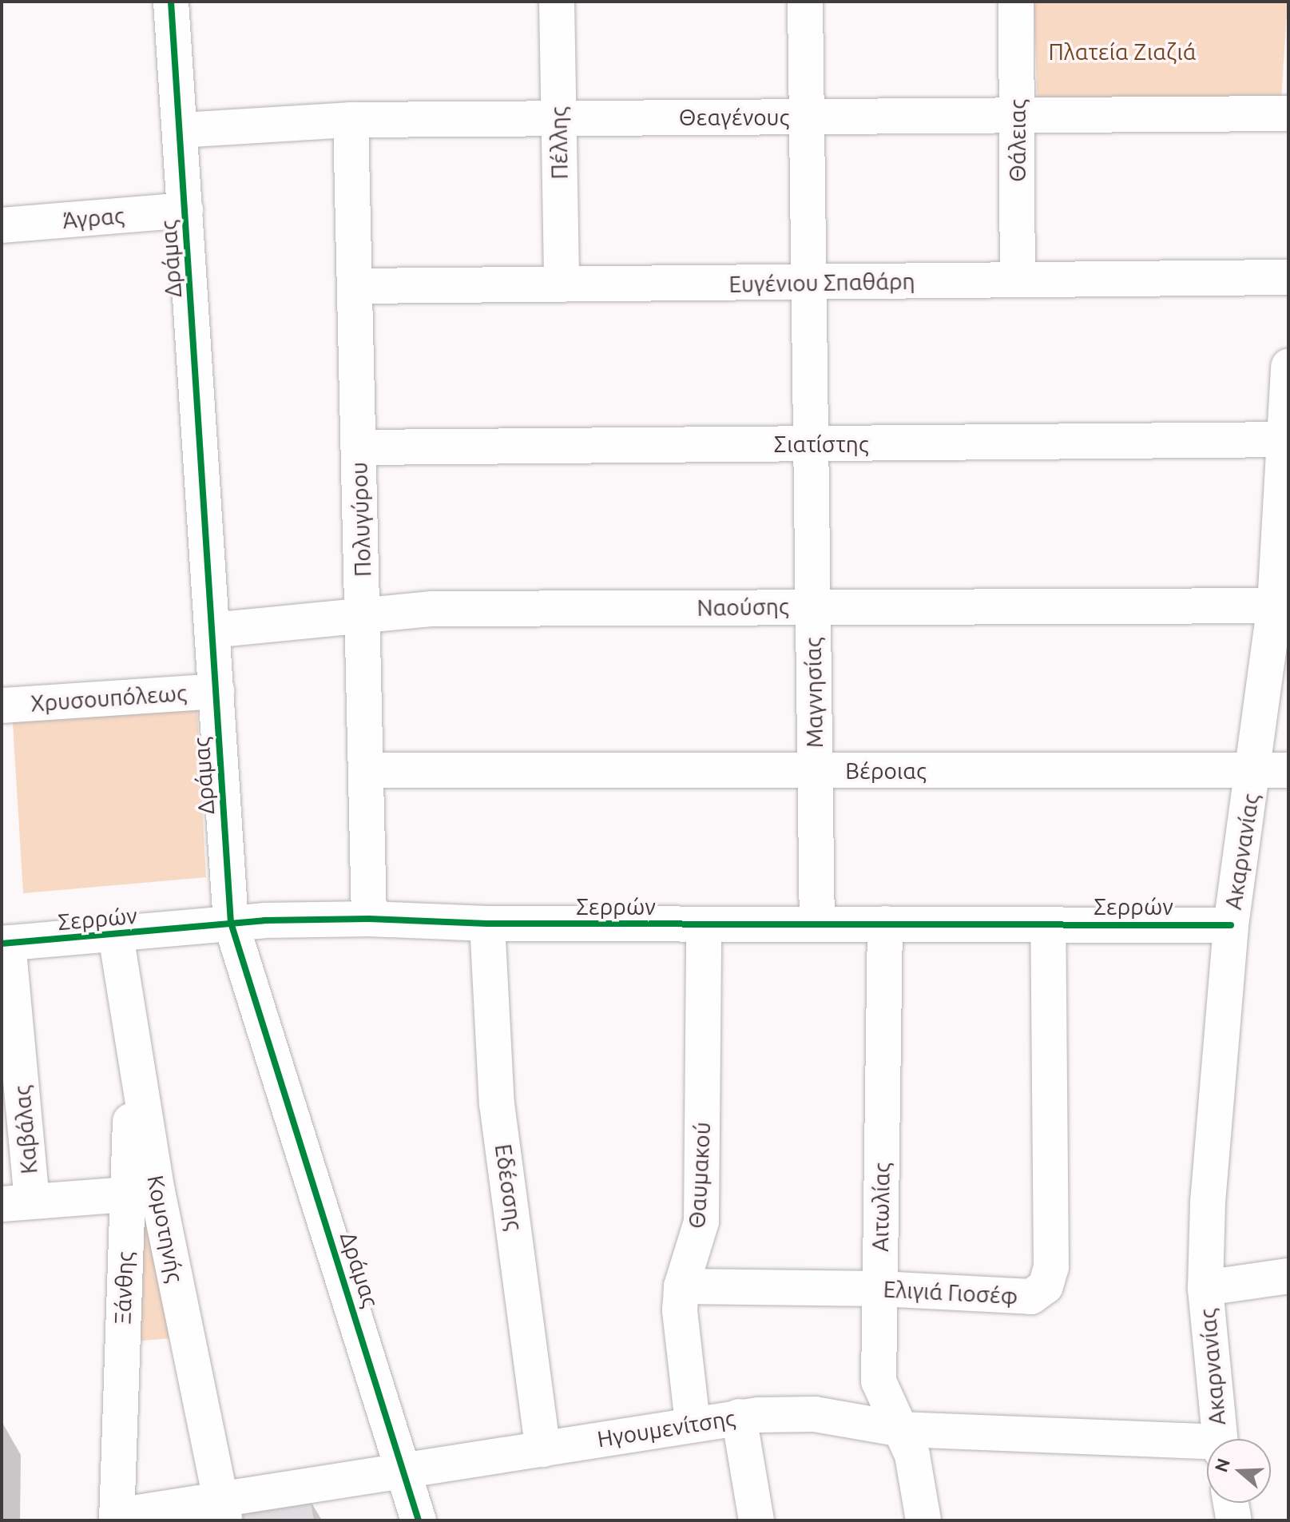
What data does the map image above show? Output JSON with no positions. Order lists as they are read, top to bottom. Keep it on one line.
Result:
{"streets":{"street":["Θεαγένους","Θάλειας","Πέλλης","Άγρας","Δράμας","Ευγένιου Σπαθάρη","Σιατίστης","Πολυγύρου","Ναούσης","Μαγνησίας","Χρυσουπόλεως","Βέροιας","Ακαρνανίας","Σερρών","Καβάλας","Θαυμακού","Εδέσσης","Αιτωλίας","Κομοτηνής","Ξάνθης","Ελιγιά Γιοσέφ","Ηγουμενίτσης"]},"crossings":[["Θεαγένους","Θάλειας"],["Θεαγένους","Πέλλης"],["Θεαγένους","Δράμας"],["Θεαγένους","Πολυγύρου"],["Θεαγένους","Μαγνησίας"],["Θάλειας","Ευγένιου Σπαθάρη"],["Πέλλης","Ευγένιου Σπαθάρη"],["Άγρας","Δράμας"],["Δράμας","Ναούσης"],["Δράμας","Χρυσουπόλεως"],["Δράμας","Σερρών"],["Δράμας","Ηγουμενίτσης"],["Ευγένιου Σπαθάρη","Πολυγύρου"],["Ευγένιου Σπαθάρη","Μαγνησίας"],["Σιατίστης","Πολυγύρου"],["Σιατίστης","Μαγνησίας"],["Σιατίστης","Ακαρνανίας"],["Πολυγύρου","Ναούσης"],["Πολυγύρου","Βέροιας"],["Πολυγύρου","Σερρών"],["Ναούσης","Μαγνησίας"],["Ναούσης","Ακαρνανίας"],["Μαγνησίας","Βέροιας"],["Μαγνησίας","Σερρών"],["Βέροιας","Ακαρνανίας"],["Ακαρνανίας","Σερρών"],["Σερρών","Καβάλας"],["Σερρών","Θαυμακού"],["Σερρών","Εδέσσης"],["Σερρών","Αιτωλίας"],["Σερρών","Κομοτηνής"],["Σερρών","Ελιγιά Γιοσέφ"],["Θαυμακού","Ελιγιά Γιοσέφ"],["Θαυμακού","Ηγουμενίτσης"],["Εδέσσης","Ηγουμενίτσης"],["Αιτωλίας","Ελιγιά Γιοσέφ"],["Αιτωλίας","Ηγουμενίτσης"],["Κομοτηνής","Ξάνθης"],["Κομοτηνής","Ηγουμενίτσης"],["Ξάνθης","Ηγουμενίτσης"]],"parks":["Πλατεία Ζιαζιά"],"north":"left"}
